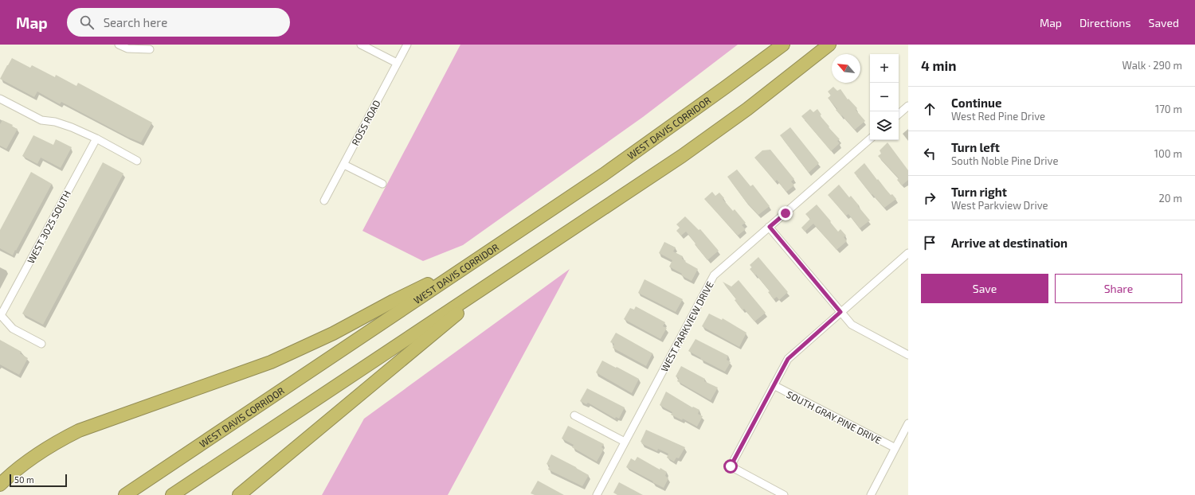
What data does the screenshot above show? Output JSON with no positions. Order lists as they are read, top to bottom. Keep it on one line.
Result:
{"streets":{"highway":["WEST DAVIS CORRIDOR"],"street":["ROSS ROAD","WEST 3025 SOUTH","WEST PARKVIEW DRIVE","SOUTH GRAY PINE DRIVE"]},"scale_bar":"50 m","north":"top left","page":{"header":"Map","search":"Search here","nav":["Map","Directions","Saved"],"heading":["4 min","Walk · 290 m"],"map_buttons":["+","−"],"list":[["Continue","West Red Pine Drive","170 m"],["Turn left","South Noble Pine Drive","100 m"],["Turn right","West Parkview Drive","20 m"],"Arrive at destination"],"buttons":["Save","Share"],"scale":"50 m"}}
